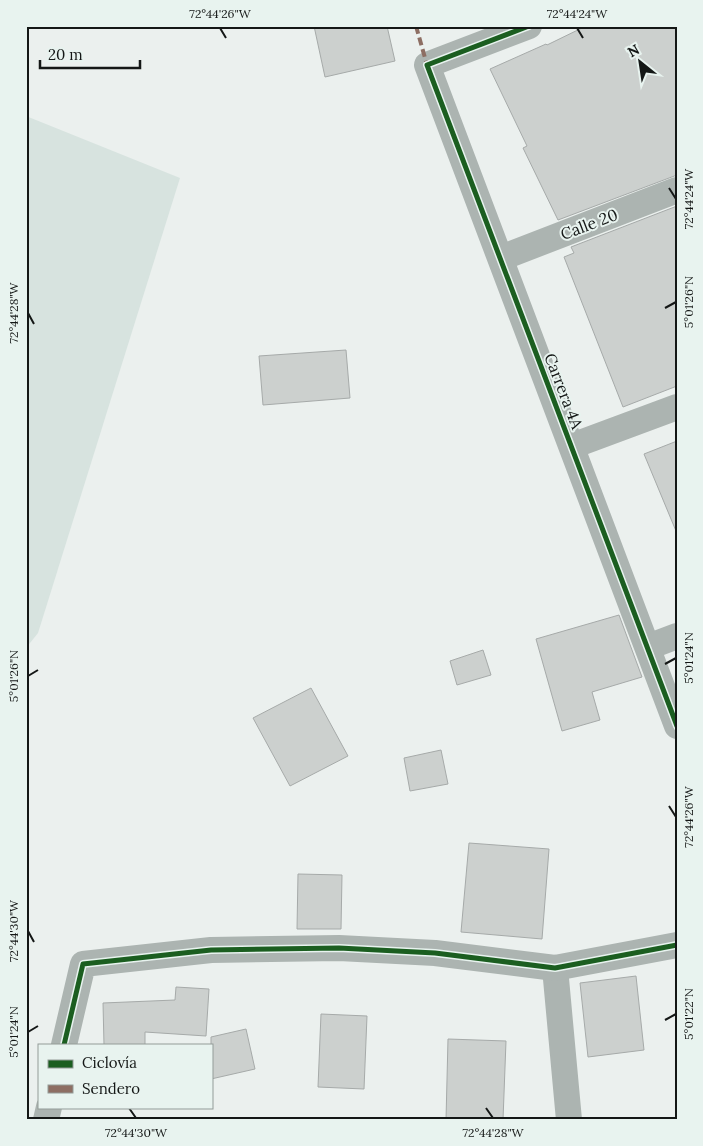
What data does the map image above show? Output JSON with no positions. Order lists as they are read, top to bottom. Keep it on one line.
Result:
{"streets":{"street":["Calle 20","Carrera 4A"]},"crossings":[["Calle 20","Carrera 4A"]],"legend":["Ciclovía","Sendero"],"scale_bar":"20 m","north":"top left","coordinates":["72°44'26\"W","72°44'24\"W","5°01'26\"N","72°44'28\"W","5°01'24\"N","72°44'30\"W","5°01'22\"N"]}
